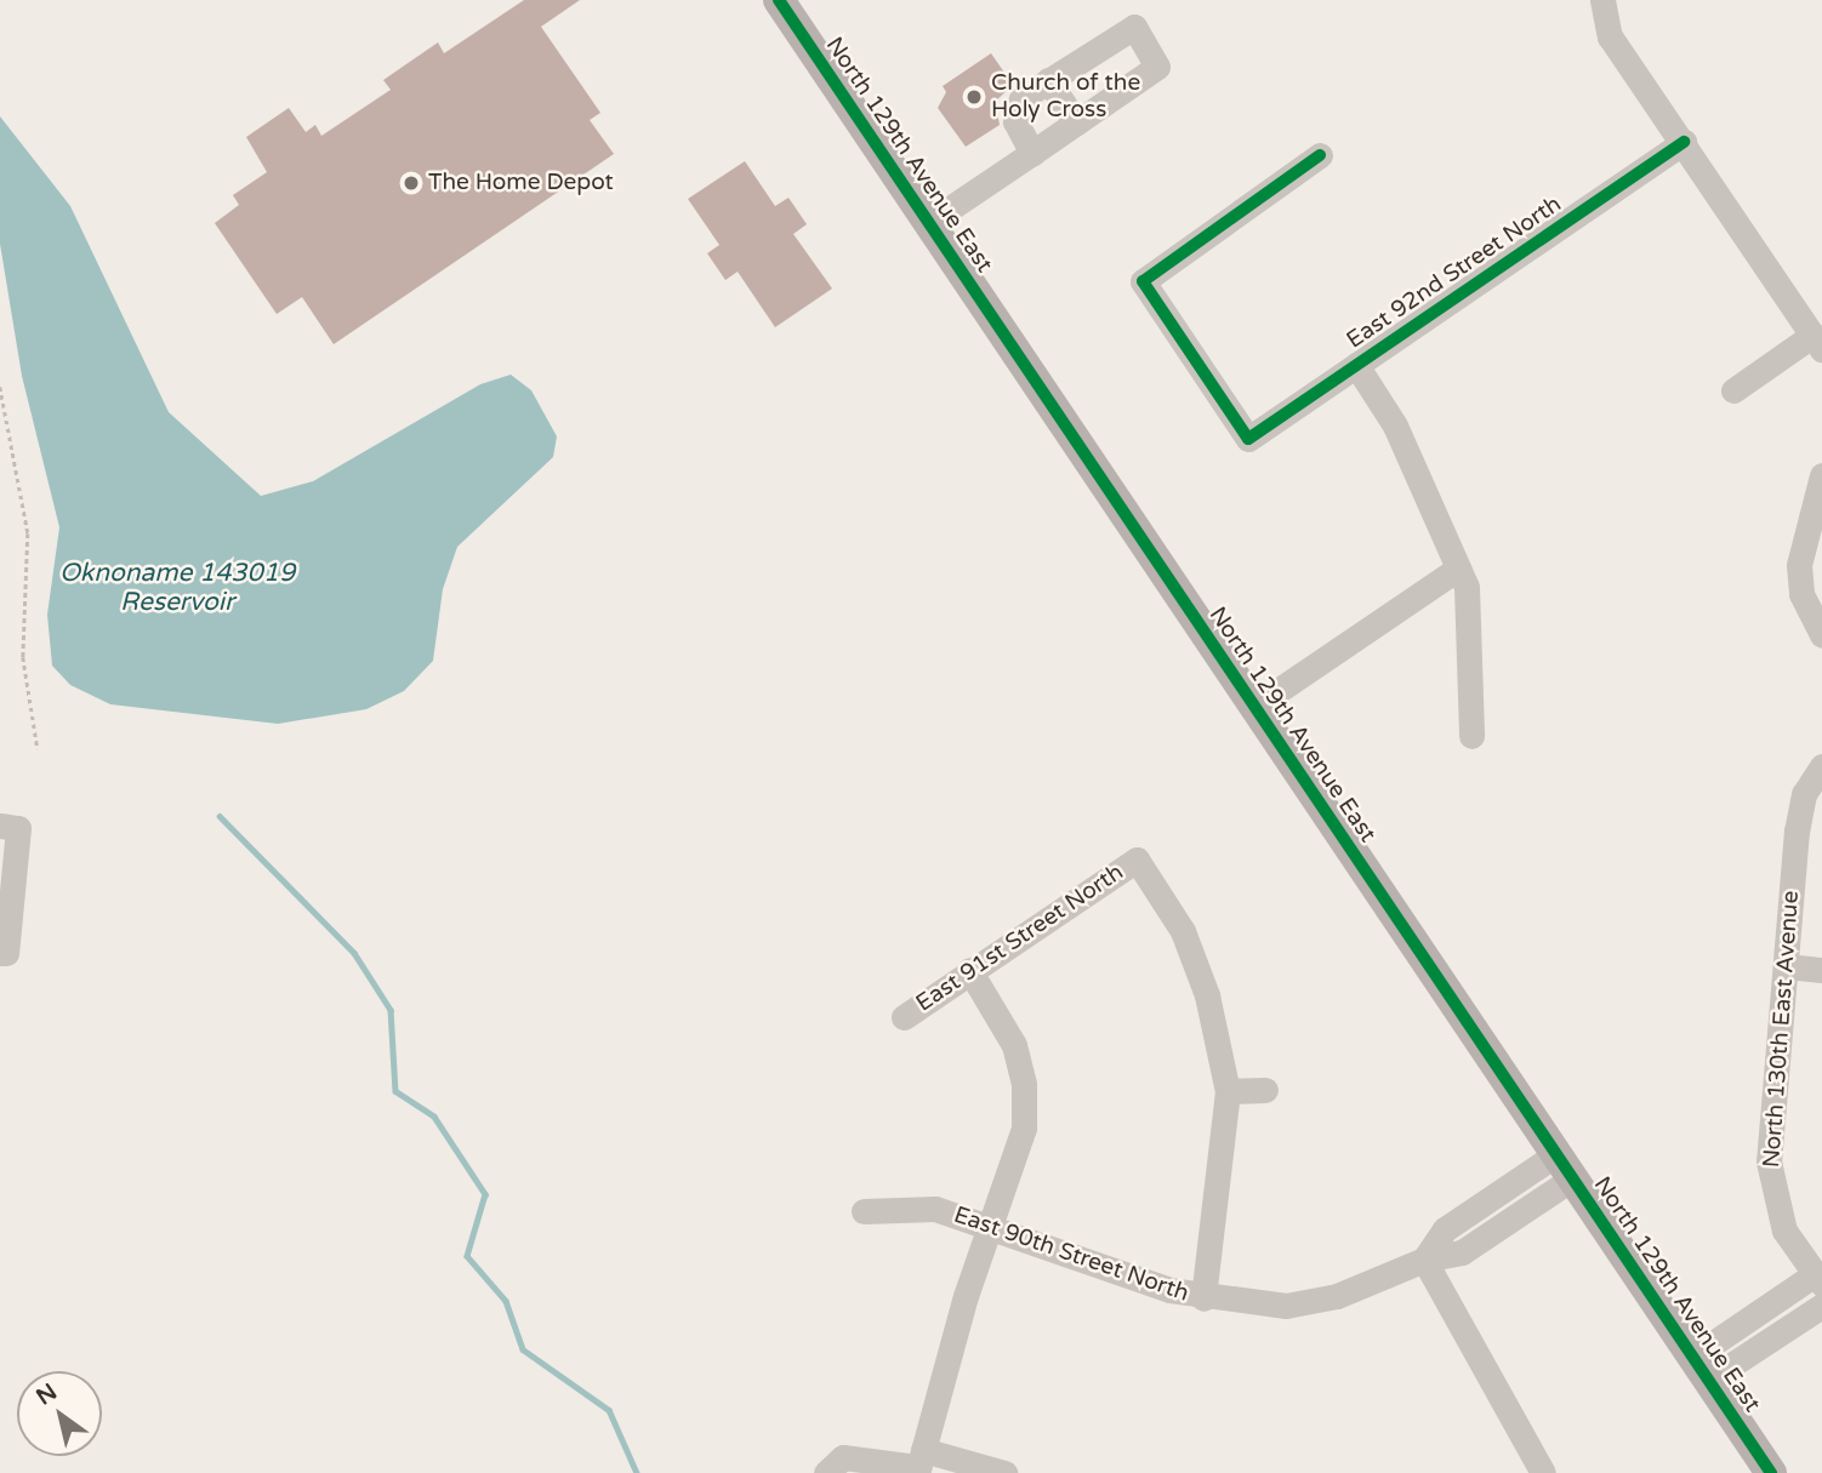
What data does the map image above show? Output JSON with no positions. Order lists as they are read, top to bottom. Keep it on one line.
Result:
{"streets":{"main road":["North 129th Avenue East"],"street":["East 92nd Street North","East 91st Street North","North 130th East Avenue","East 90th Street North"]},"crossings":[["North 129th Avenue East","East 90th Street North"]],"water":["Oknoname 143019 Reservoir"],"places":["Church of the Holy Cross","The Home Depot"],"north":"top left"}
